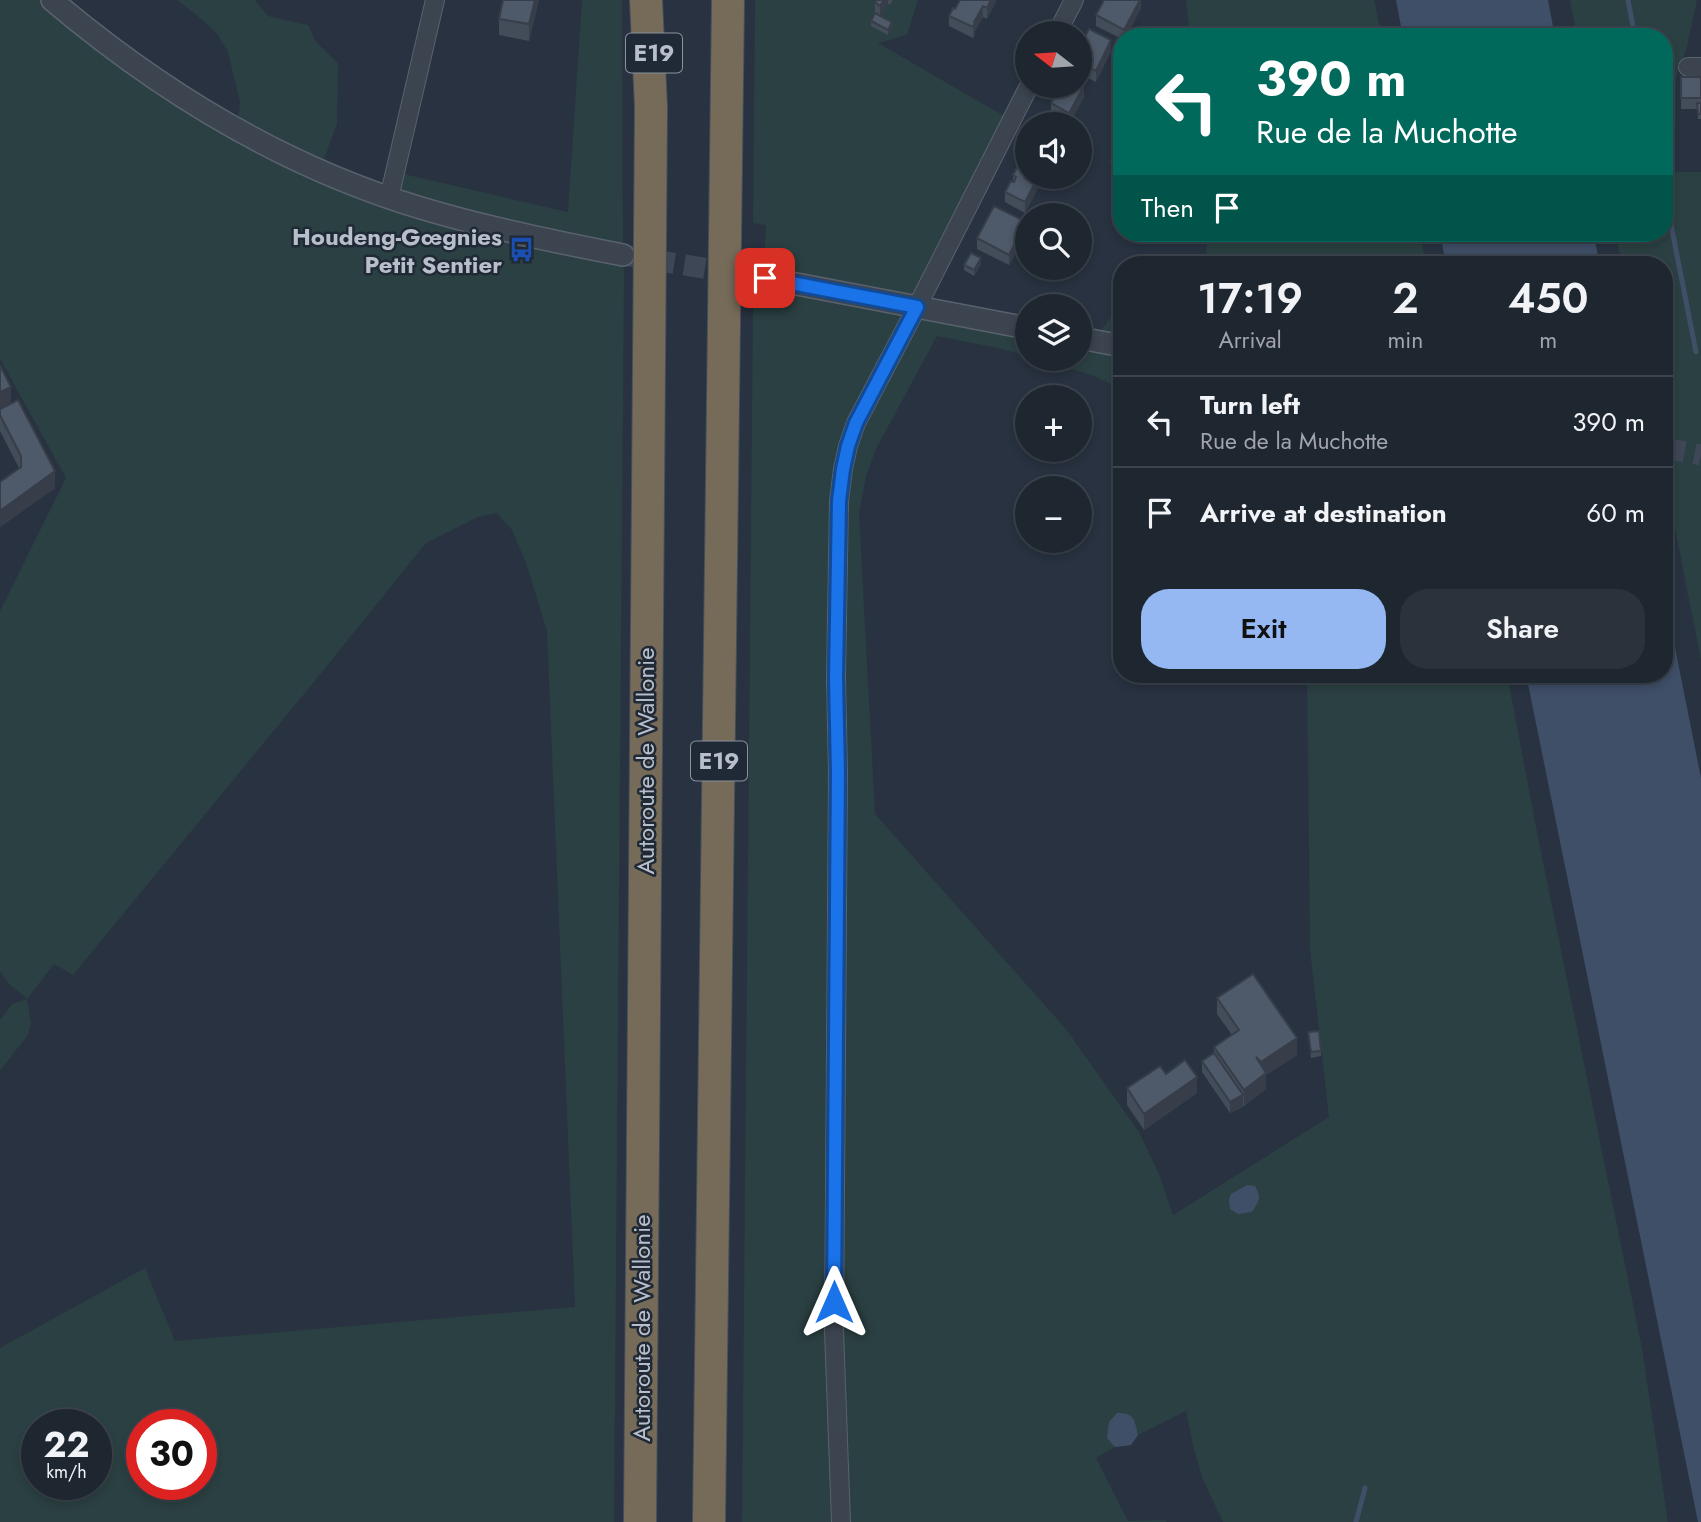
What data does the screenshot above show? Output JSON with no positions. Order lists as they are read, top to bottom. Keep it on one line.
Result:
{"streets":{"highway":["E19","Autoroute de Wallonie"]},"crossings":[["E19","Autoroute de Wallonie"]],"places":{"bus stop":["Houdeng-Gœgnies Petit Sentier"]},"north":"left","page":{"map_buttons":["+","−"],"turn":["390 m","Rue de la Muchotte"],"then":"Then","eta":["17:19","Arrival","2","min","450","m"],"list":[{"name":"Turn left","note":"Rue de la Muchotte","value":"390 m"},{"name":"Arrive at destination","value":"60 m"}],"buttons":["Exit","Share"],"speed":"22 km/h","limit":"30"}}
